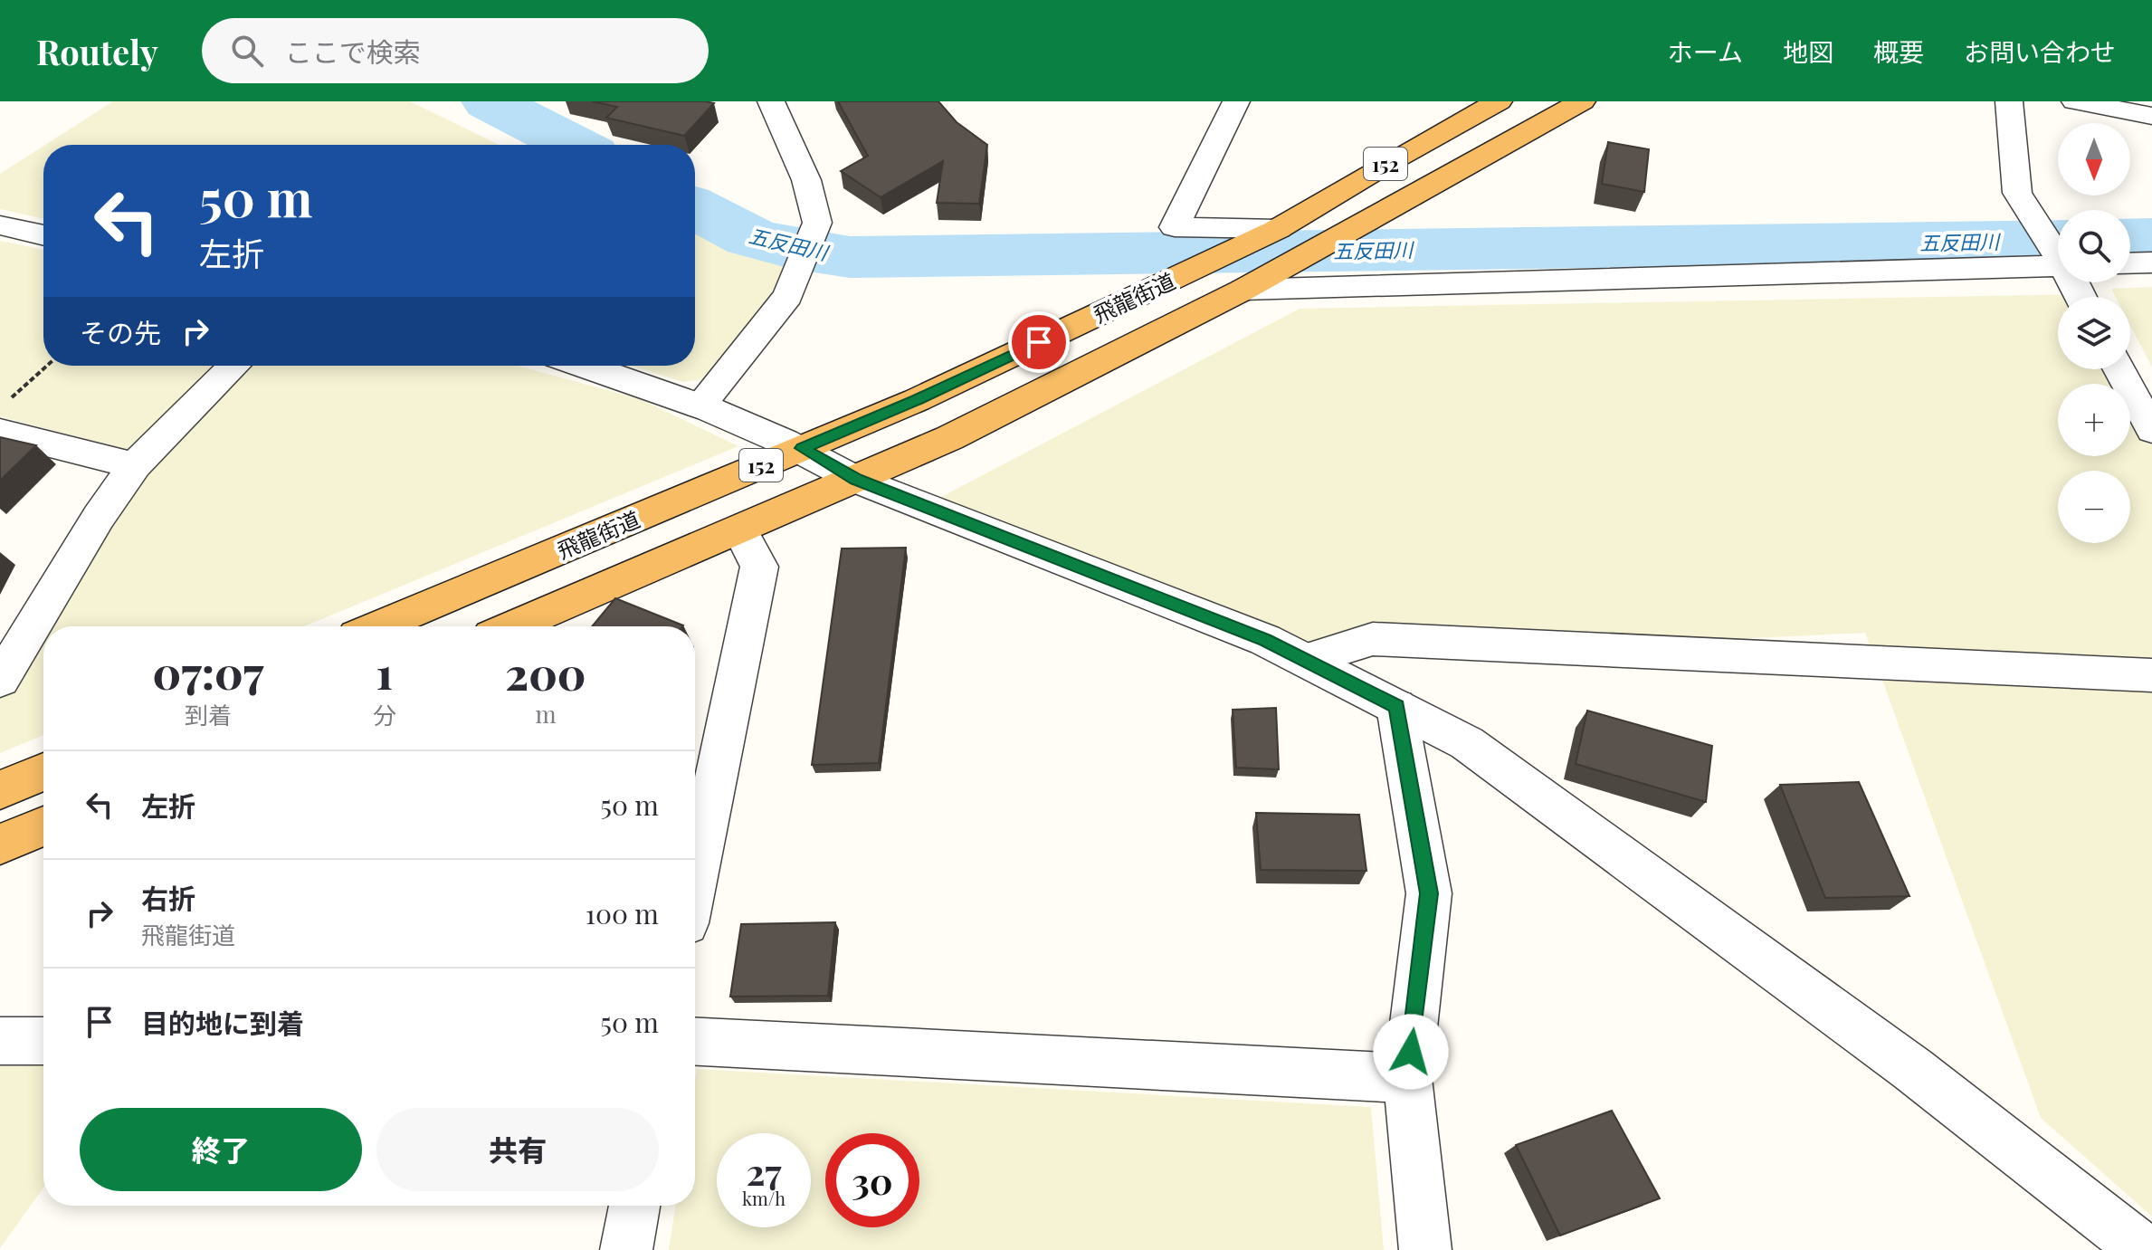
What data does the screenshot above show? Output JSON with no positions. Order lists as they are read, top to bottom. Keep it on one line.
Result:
{"streets":{"highway":["152","飛龍街道"]},"water":["五反田川"],"north":"bottom","page":{"header":"Routely","search":"ここで検索","nav":["ホーム","地図","概要","お問い合わせ"],"map_buttons":["+","−"],"turn":["50 m","左折"],"then":"その先","eta":["07:07","到着","1","分","200","m"],"list":[{"name":"左折","value":"50 m"},{"name":"右折","note":"飛龍街道","value":"100 m"},{"name":"目的地に到着","value":"50 m"}],"buttons":["終了","共有"],"speed":"27 km/h","limit":"30"}}
